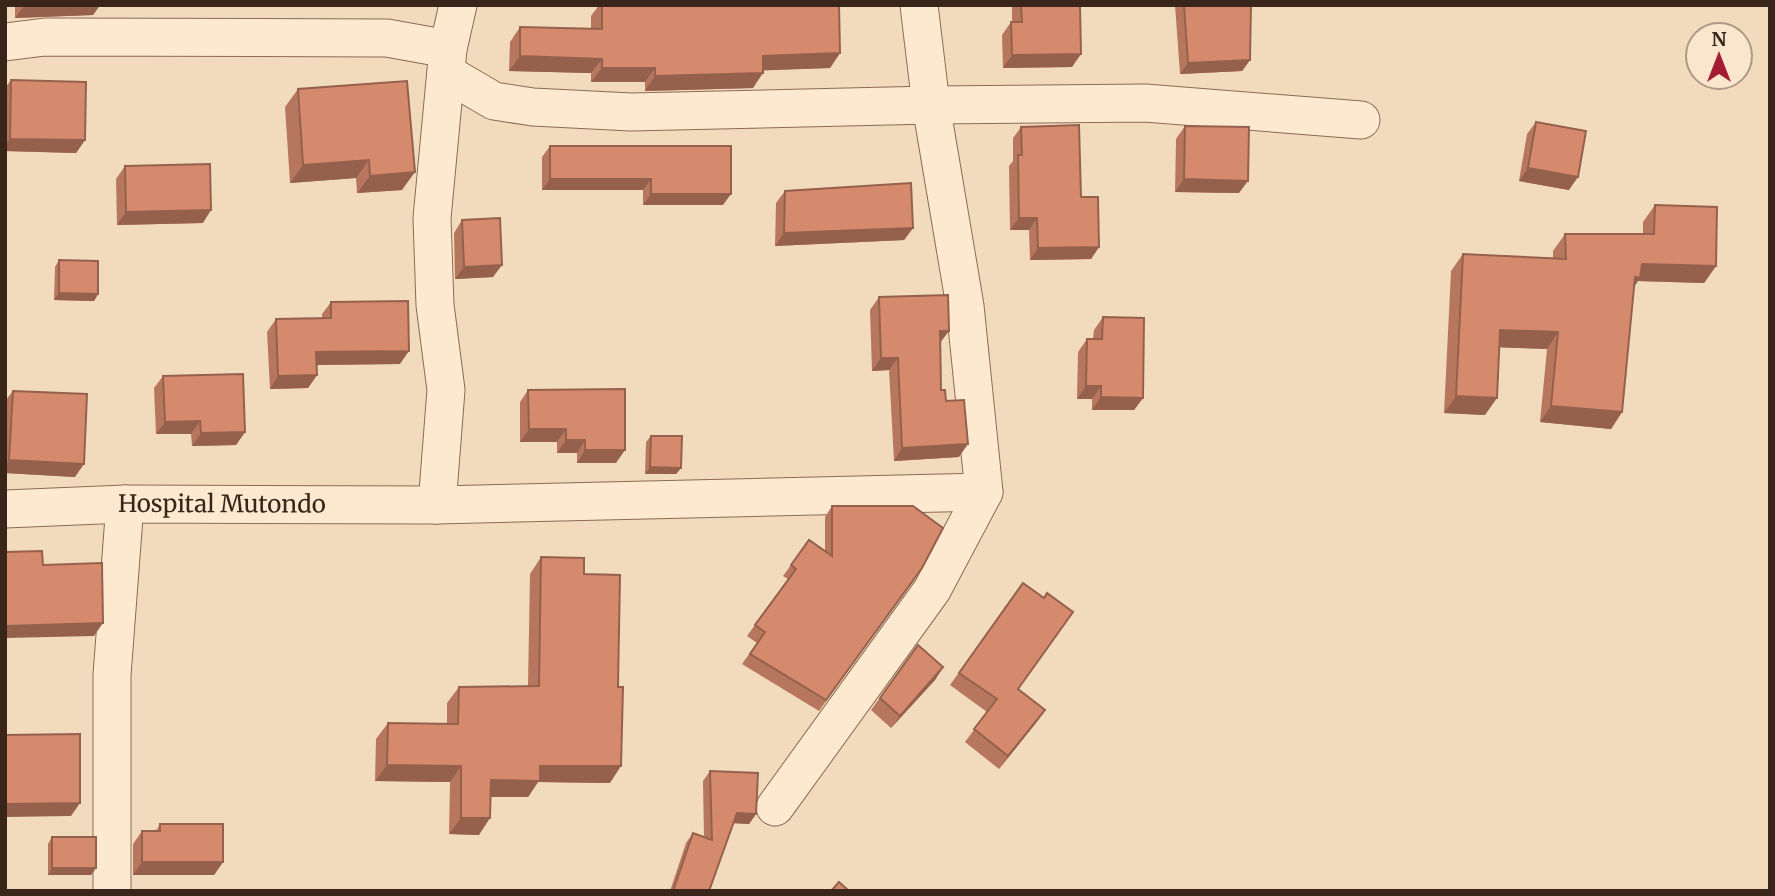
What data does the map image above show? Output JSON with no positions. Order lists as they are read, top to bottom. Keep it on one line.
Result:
{"streets":{"street":["Hospital Mutondo"]},"north":"top"}
